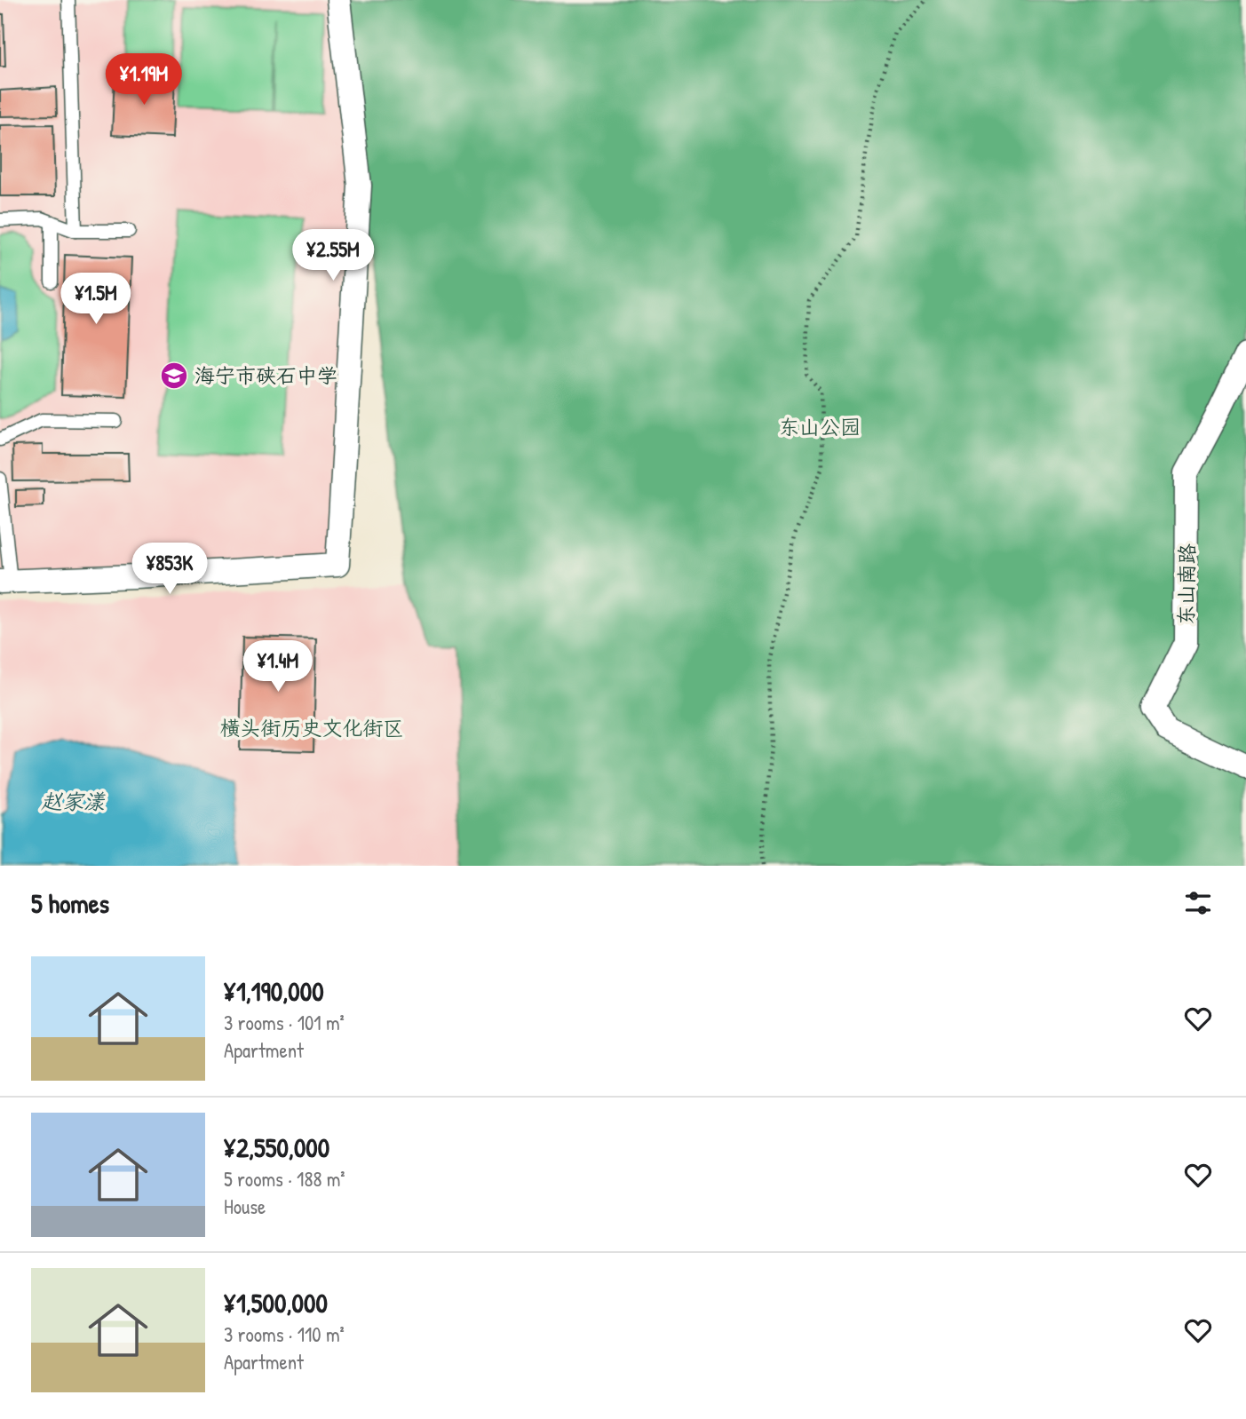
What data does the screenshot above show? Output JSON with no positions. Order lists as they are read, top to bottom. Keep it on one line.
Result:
{"streets":{"street":["东山南路"]},"water":["赵家漾"],"parks":["东山公园","横头街历史文化街区"],"places":{"school or university":["海宁市硖石中学"]},"page":{"price":["¥1.19M","¥2.55M","¥1.5M","¥853K","¥1.4M"],"heading":"5 homes","list":[{"name":"¥1,190,000","note":"3 rooms · 101 m² · Apartment"},{"name":"¥2,550,000","note":"5 rooms · 188 m² · House"},{"name":"¥1,500,000","note":"3 rooms · 110 m² · Apartment"}]}}
